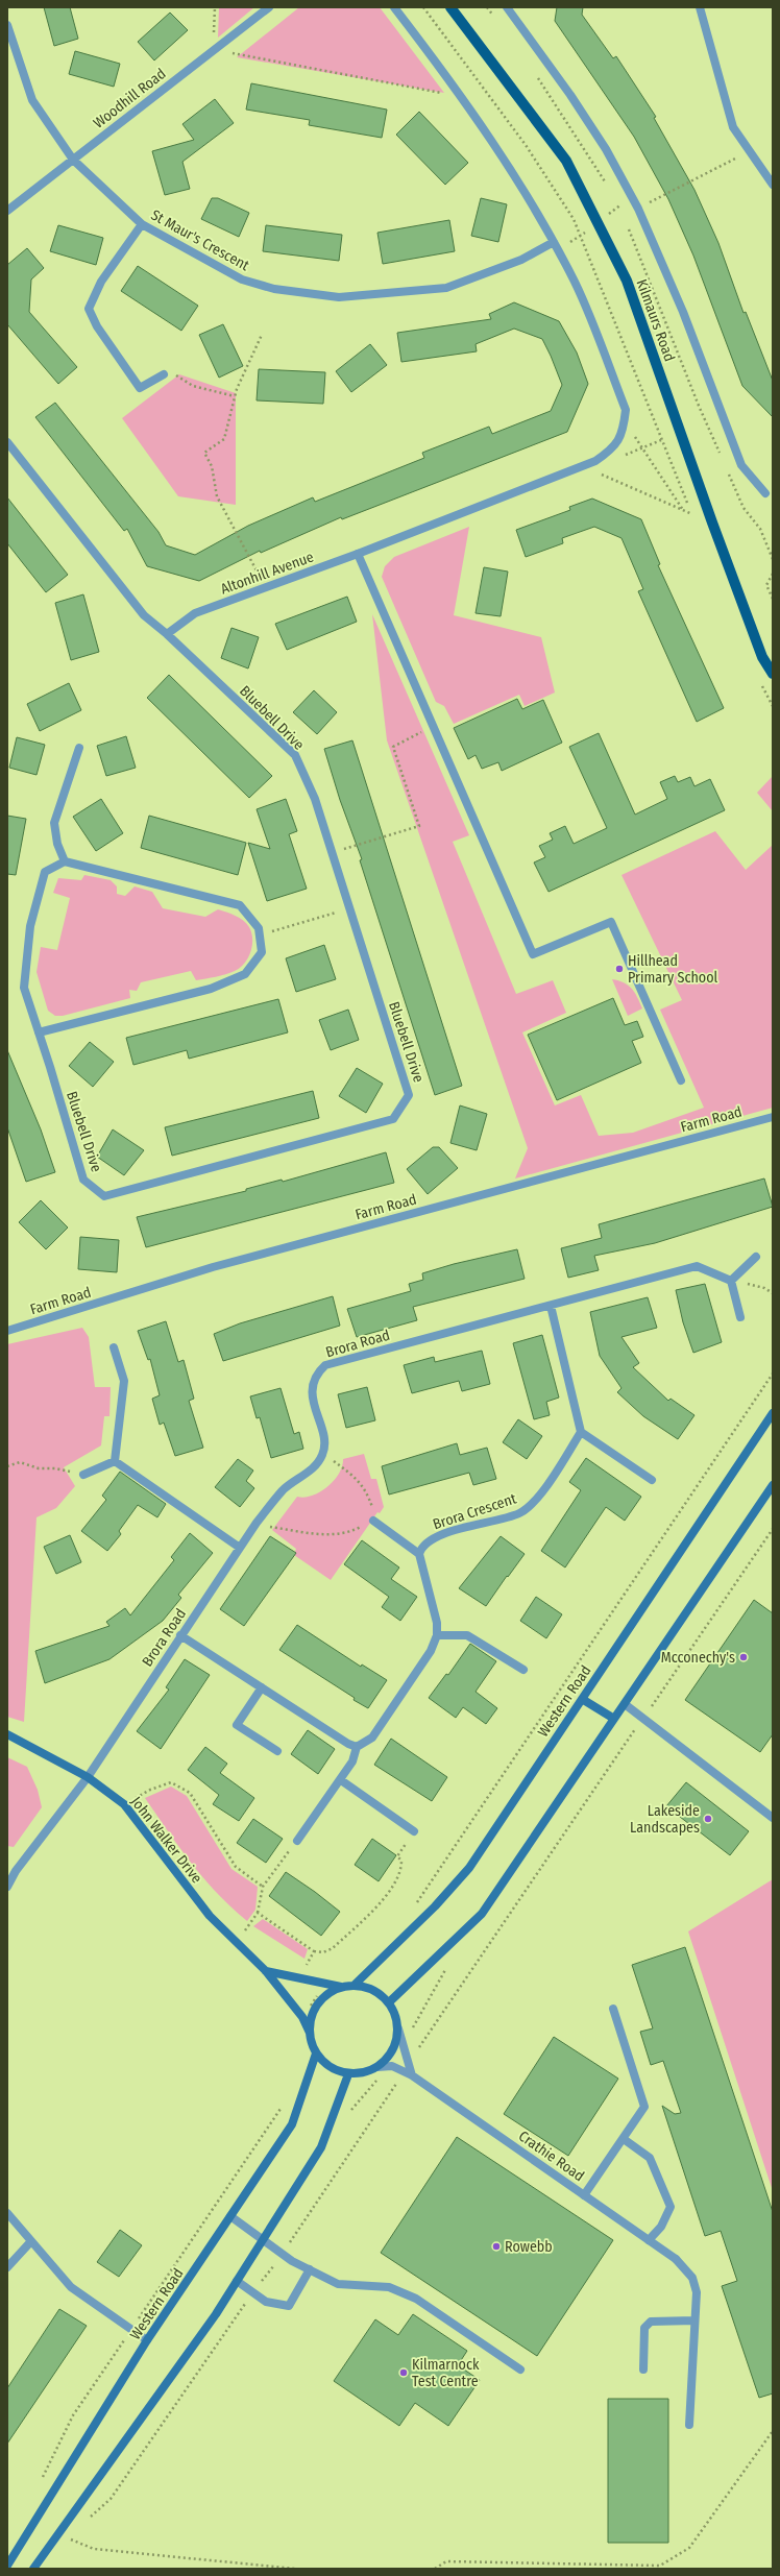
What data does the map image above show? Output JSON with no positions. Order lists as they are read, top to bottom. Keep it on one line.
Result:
{"streets":{"main road":["Kilmaurs Road","Western Road","John Walker Drive"],"street":["Woodhill Road","St Maur's Crescent","Altonhill Avenue","Bluebell Drive","Farm Road","Brora Road","Brora Crescent","Crathie Road"]},"crossings":[["Woodhill Road","St Maur's Crescent"],["Altonhill Avenue","Bluebell Drive"],["Brora Road","John Walker Drive"],["Western Road","John Walker Drive"],["Western Road","Crathie Road"],["John Walker Drive","Crathie Road"]],"places":["Hillhead Primary School","Mcconechy's","Lakeside Landscapes","Rowebb","Kilmarnock Test Centre"]}
